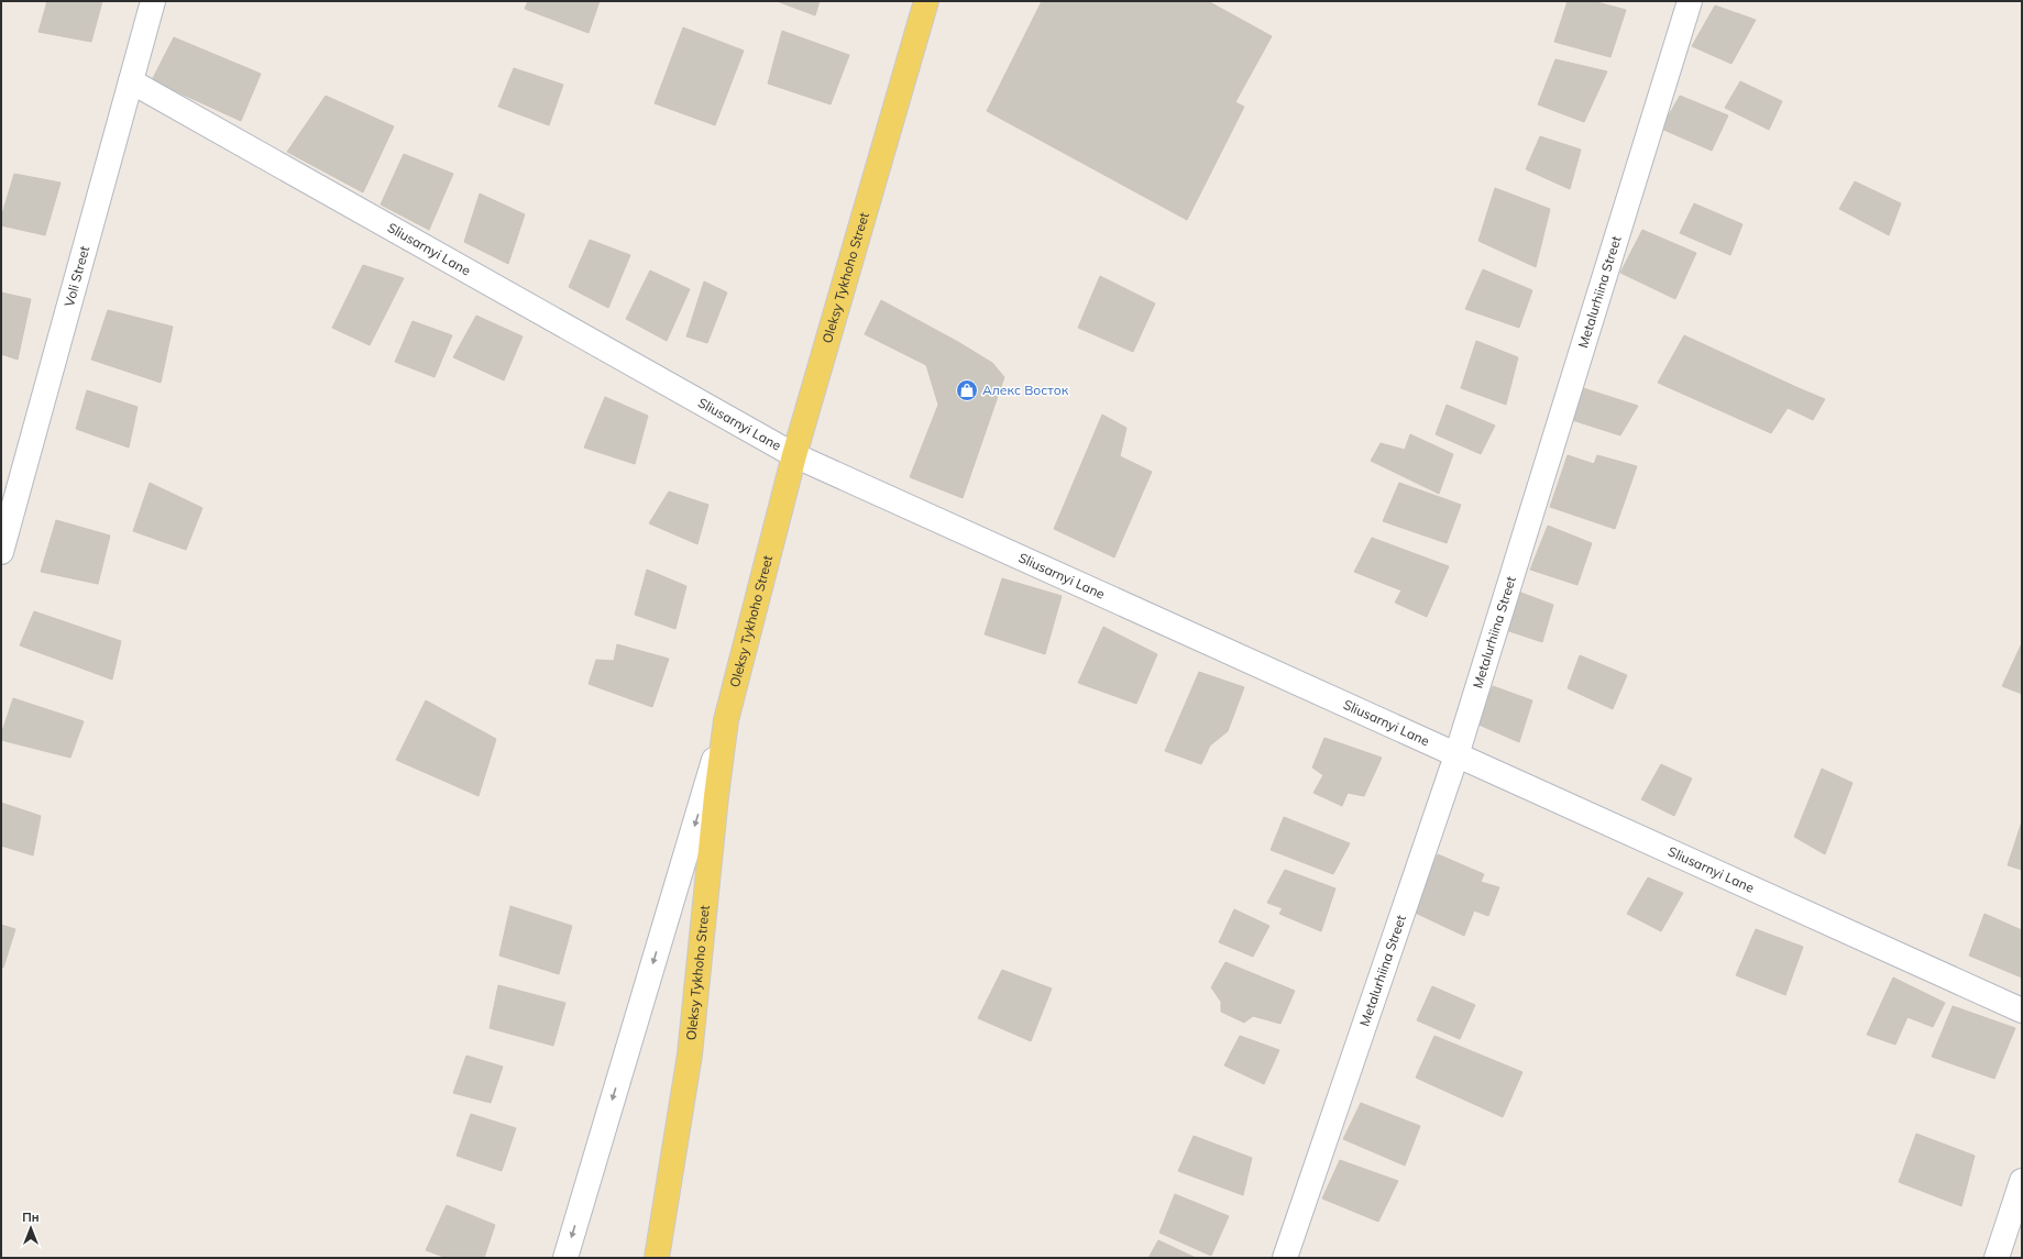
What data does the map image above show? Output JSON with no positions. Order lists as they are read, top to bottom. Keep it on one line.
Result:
{"streets":{"main road":["Oleksy Tykhoho Street"],"street":["Sliusarnyi Lane","Voli Street","Metalurhiina Street"]},"crossings":[["Sliusarnyi Lane","Voli Street"],["Sliusarnyi Lane","Oleksy Tykhoho Street"],["Sliusarnyi Lane","Metalurhiina Street"]],"places":{"shop":["Алекс Восток"]},"north":"top"}
